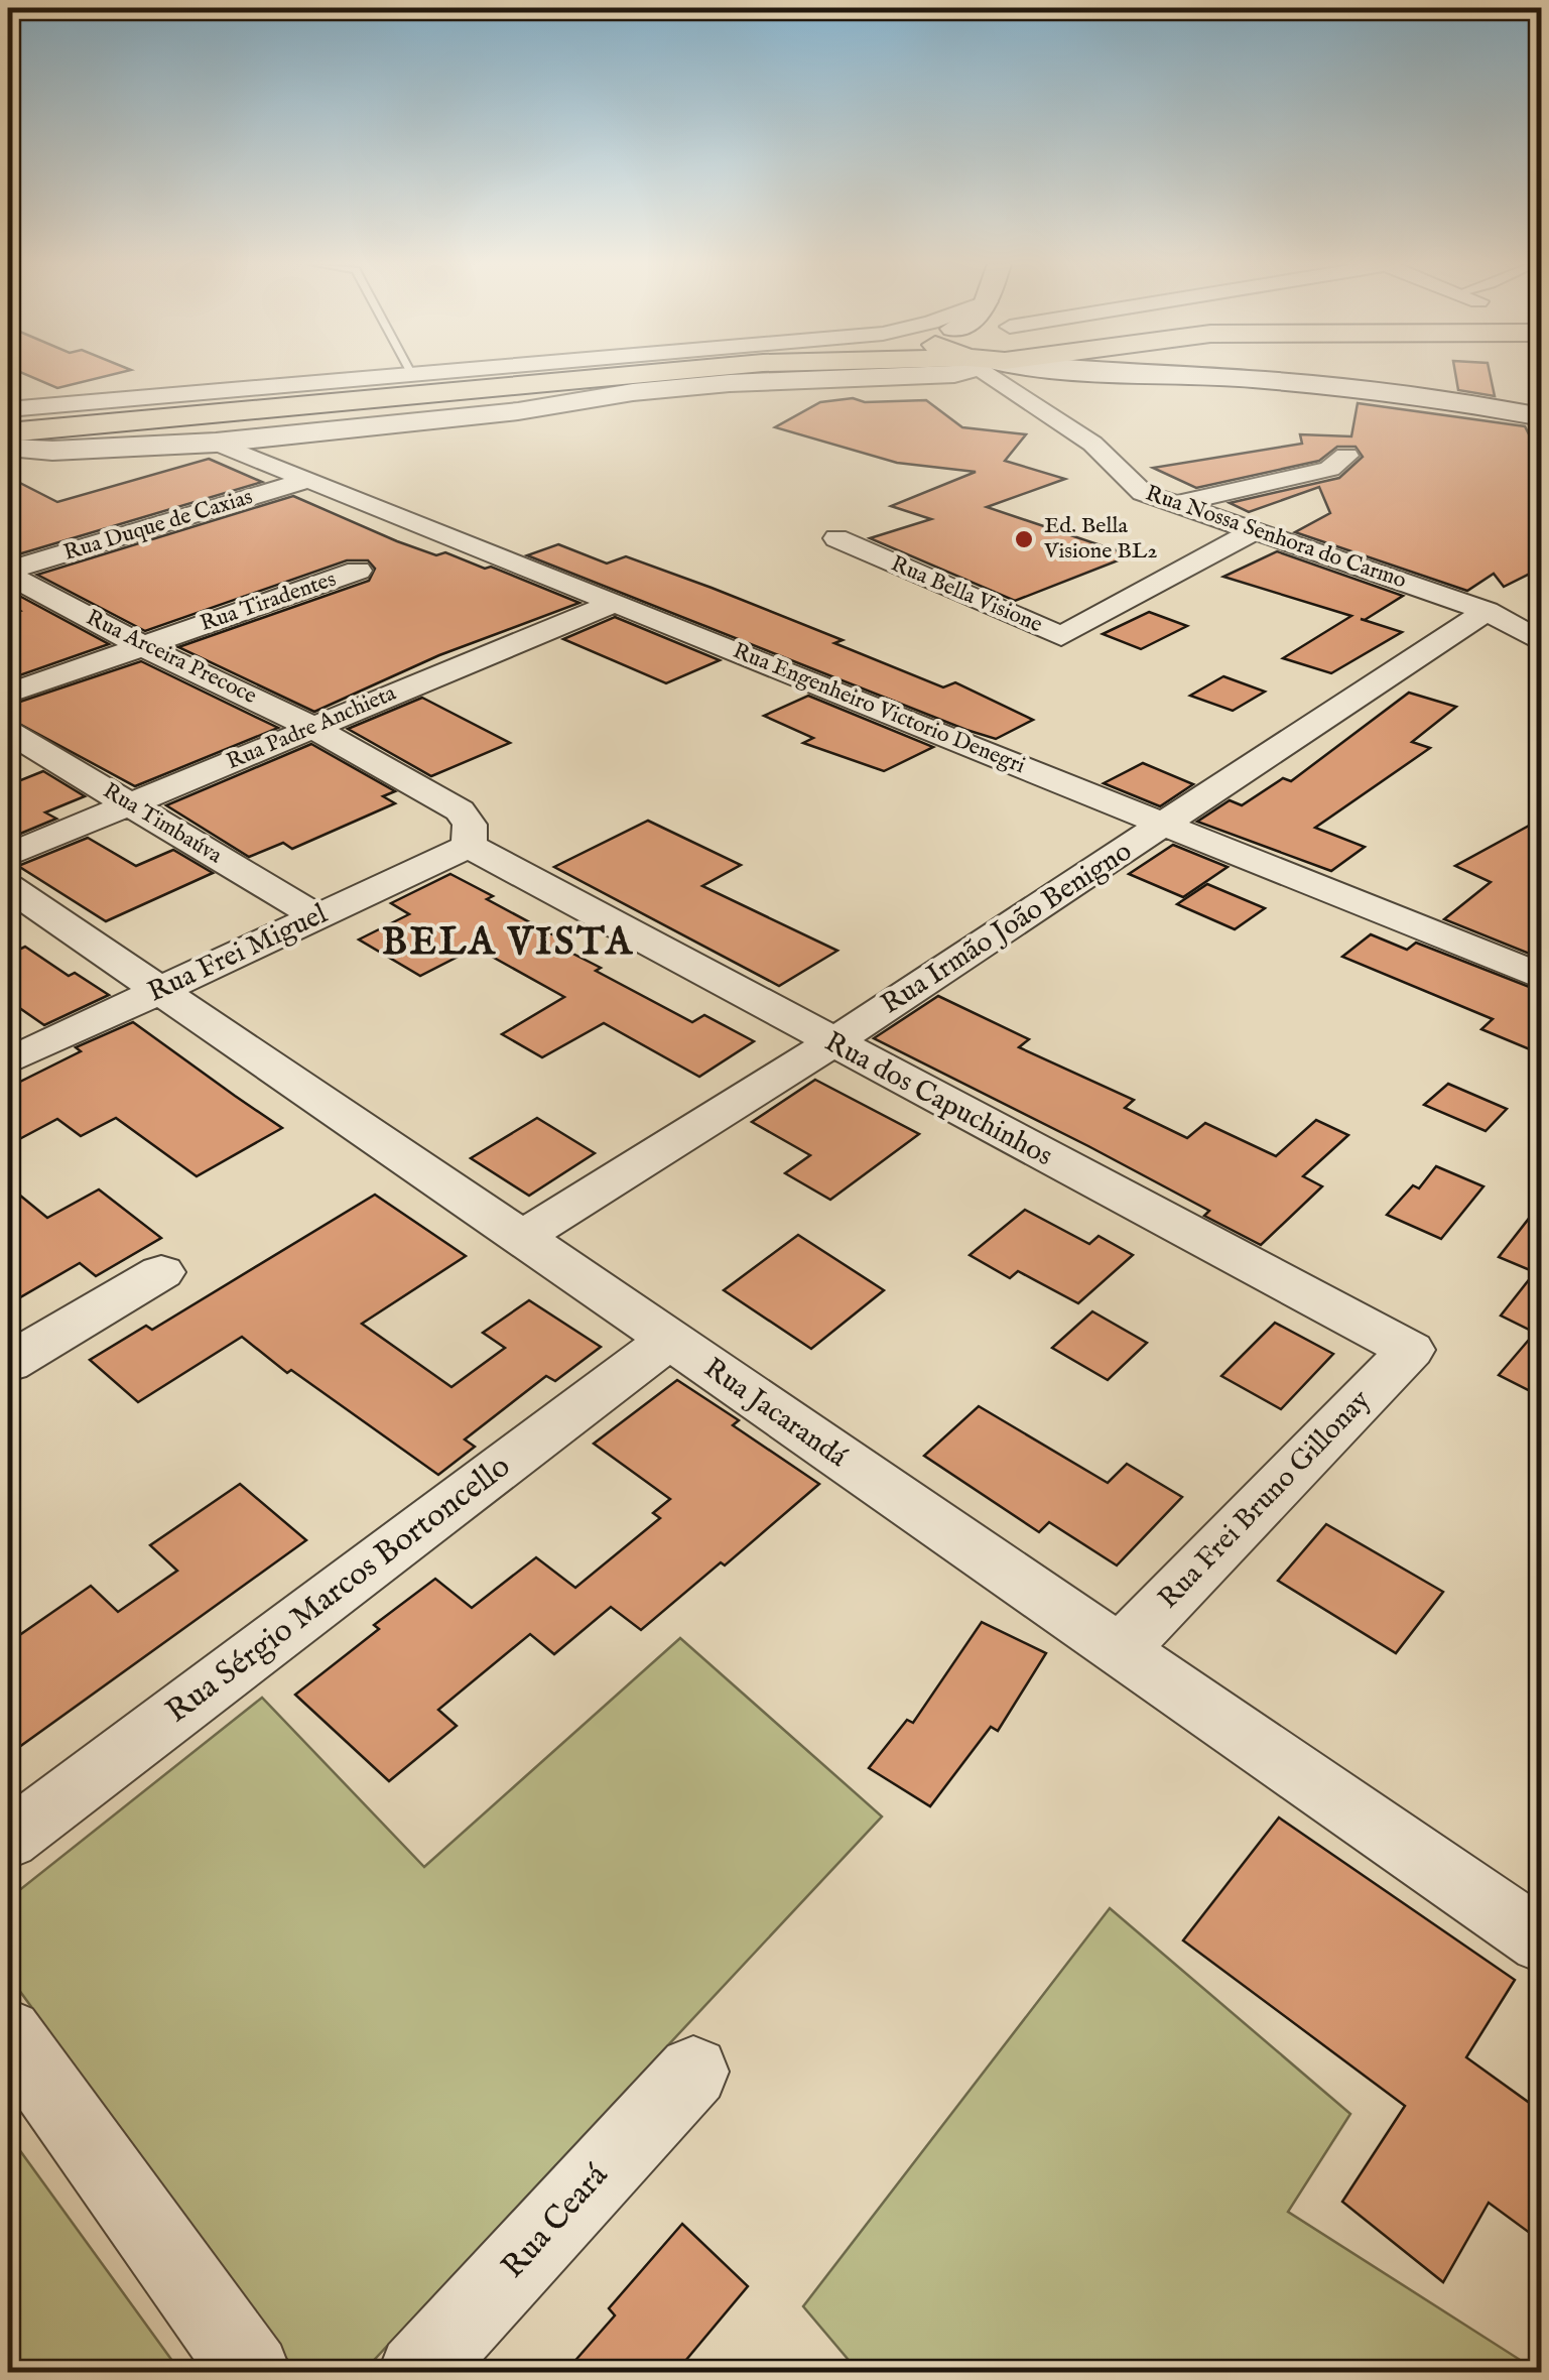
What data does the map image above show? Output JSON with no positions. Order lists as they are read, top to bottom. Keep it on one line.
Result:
{"streets":{"street":["Rua Duque de Caxias","Rua Nossa Senhora do Carmo","Rua Bella Visione","Rua Tiradentes","Rua Arceira Precoce","Rua Engenheiro Victorio Denegri","Rua Padre Anchieta","Rua Timbaúva","Rua Irmão João Benigno","Rua Frei Miguel","Rua dos Capuchinhos","Rua Jacarandá","Rua Frei Bruno Gillonay","Rua Sérgio Marcos Bortoncello","Rua Ceará"]},"crossings":[["Rua Duque de Caxias","Rua Arceira Precoce"],["Rua Duque de Caxias","Rua Engenheiro Victorio Denegri"],["Rua Nossa Senhora do Carmo","Rua Bella Visione"],["Rua Nossa Senhora do Carmo","Rua Irmão João Benigno"],["Rua Tiradentes","Rua Arceira Precoce"],["Rua Arceira Precoce","Rua Padre Anchieta"],["Rua Arceira Precoce","Rua Frei Miguel"],["Rua Arceira Precoce","Rua dos Capuchinhos"],["Rua Engenheiro Victorio Denegri","Rua Padre Anchieta"],["Rua Engenheiro Victorio Denegri","Rua Irmão João Benigno"],["Rua Padre Anchieta","Rua Timbaúva"],["Rua Timbaúva","Rua Frei Miguel"],["Rua Irmão João Benigno","Rua dos Capuchinhos"],["Rua Irmão João Benigno","Rua Jacarandá"],["Rua Frei Miguel","Rua dos Capuchinhos"],["Rua Frei Miguel","Rua Jacarandá"],["Rua dos Capuchinhos","Rua Frei Bruno Gillonay"],["Rua Jacarandá","Rua Frei Bruno Gillonay"],["Rua Jacarandá","Rua Sérgio Marcos Bortoncello"]],"districts":["BELA VISTA"],"places":["Ed. Bella Visione BL2"]}
